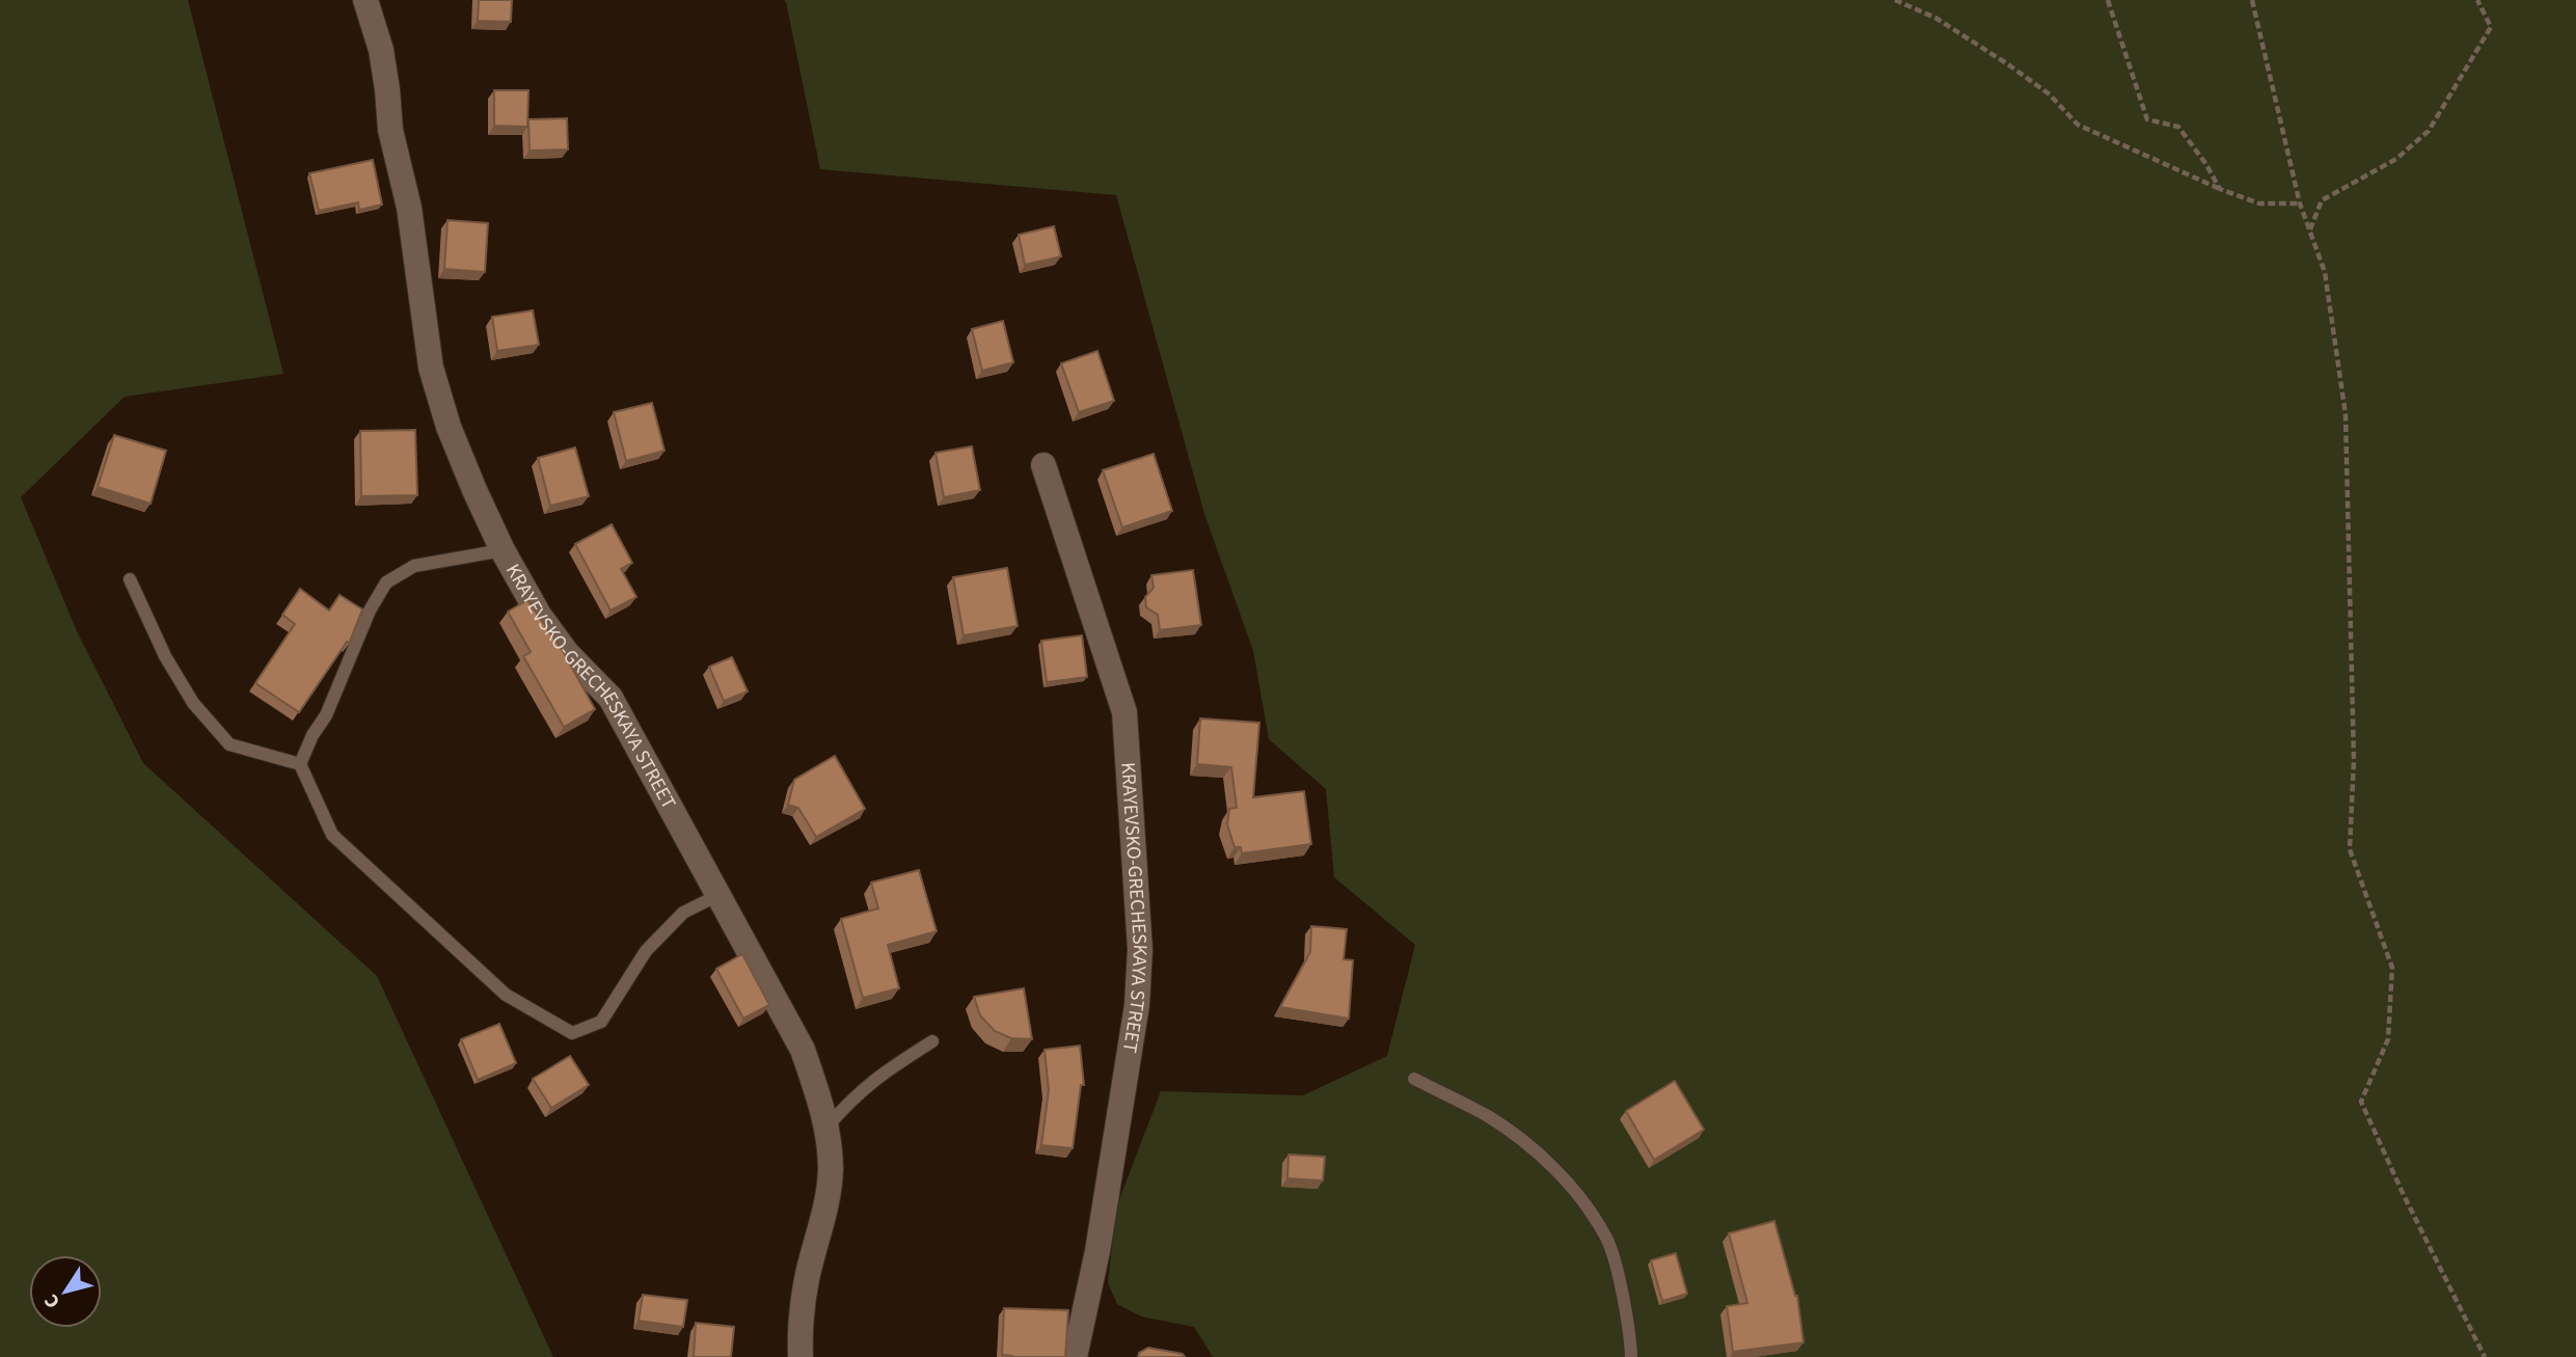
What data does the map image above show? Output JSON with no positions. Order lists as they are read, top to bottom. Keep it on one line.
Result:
{"streets":{"street":["KRAYEVSKO-GRECHESKAYA STREET"]},"north":"bottom left"}
